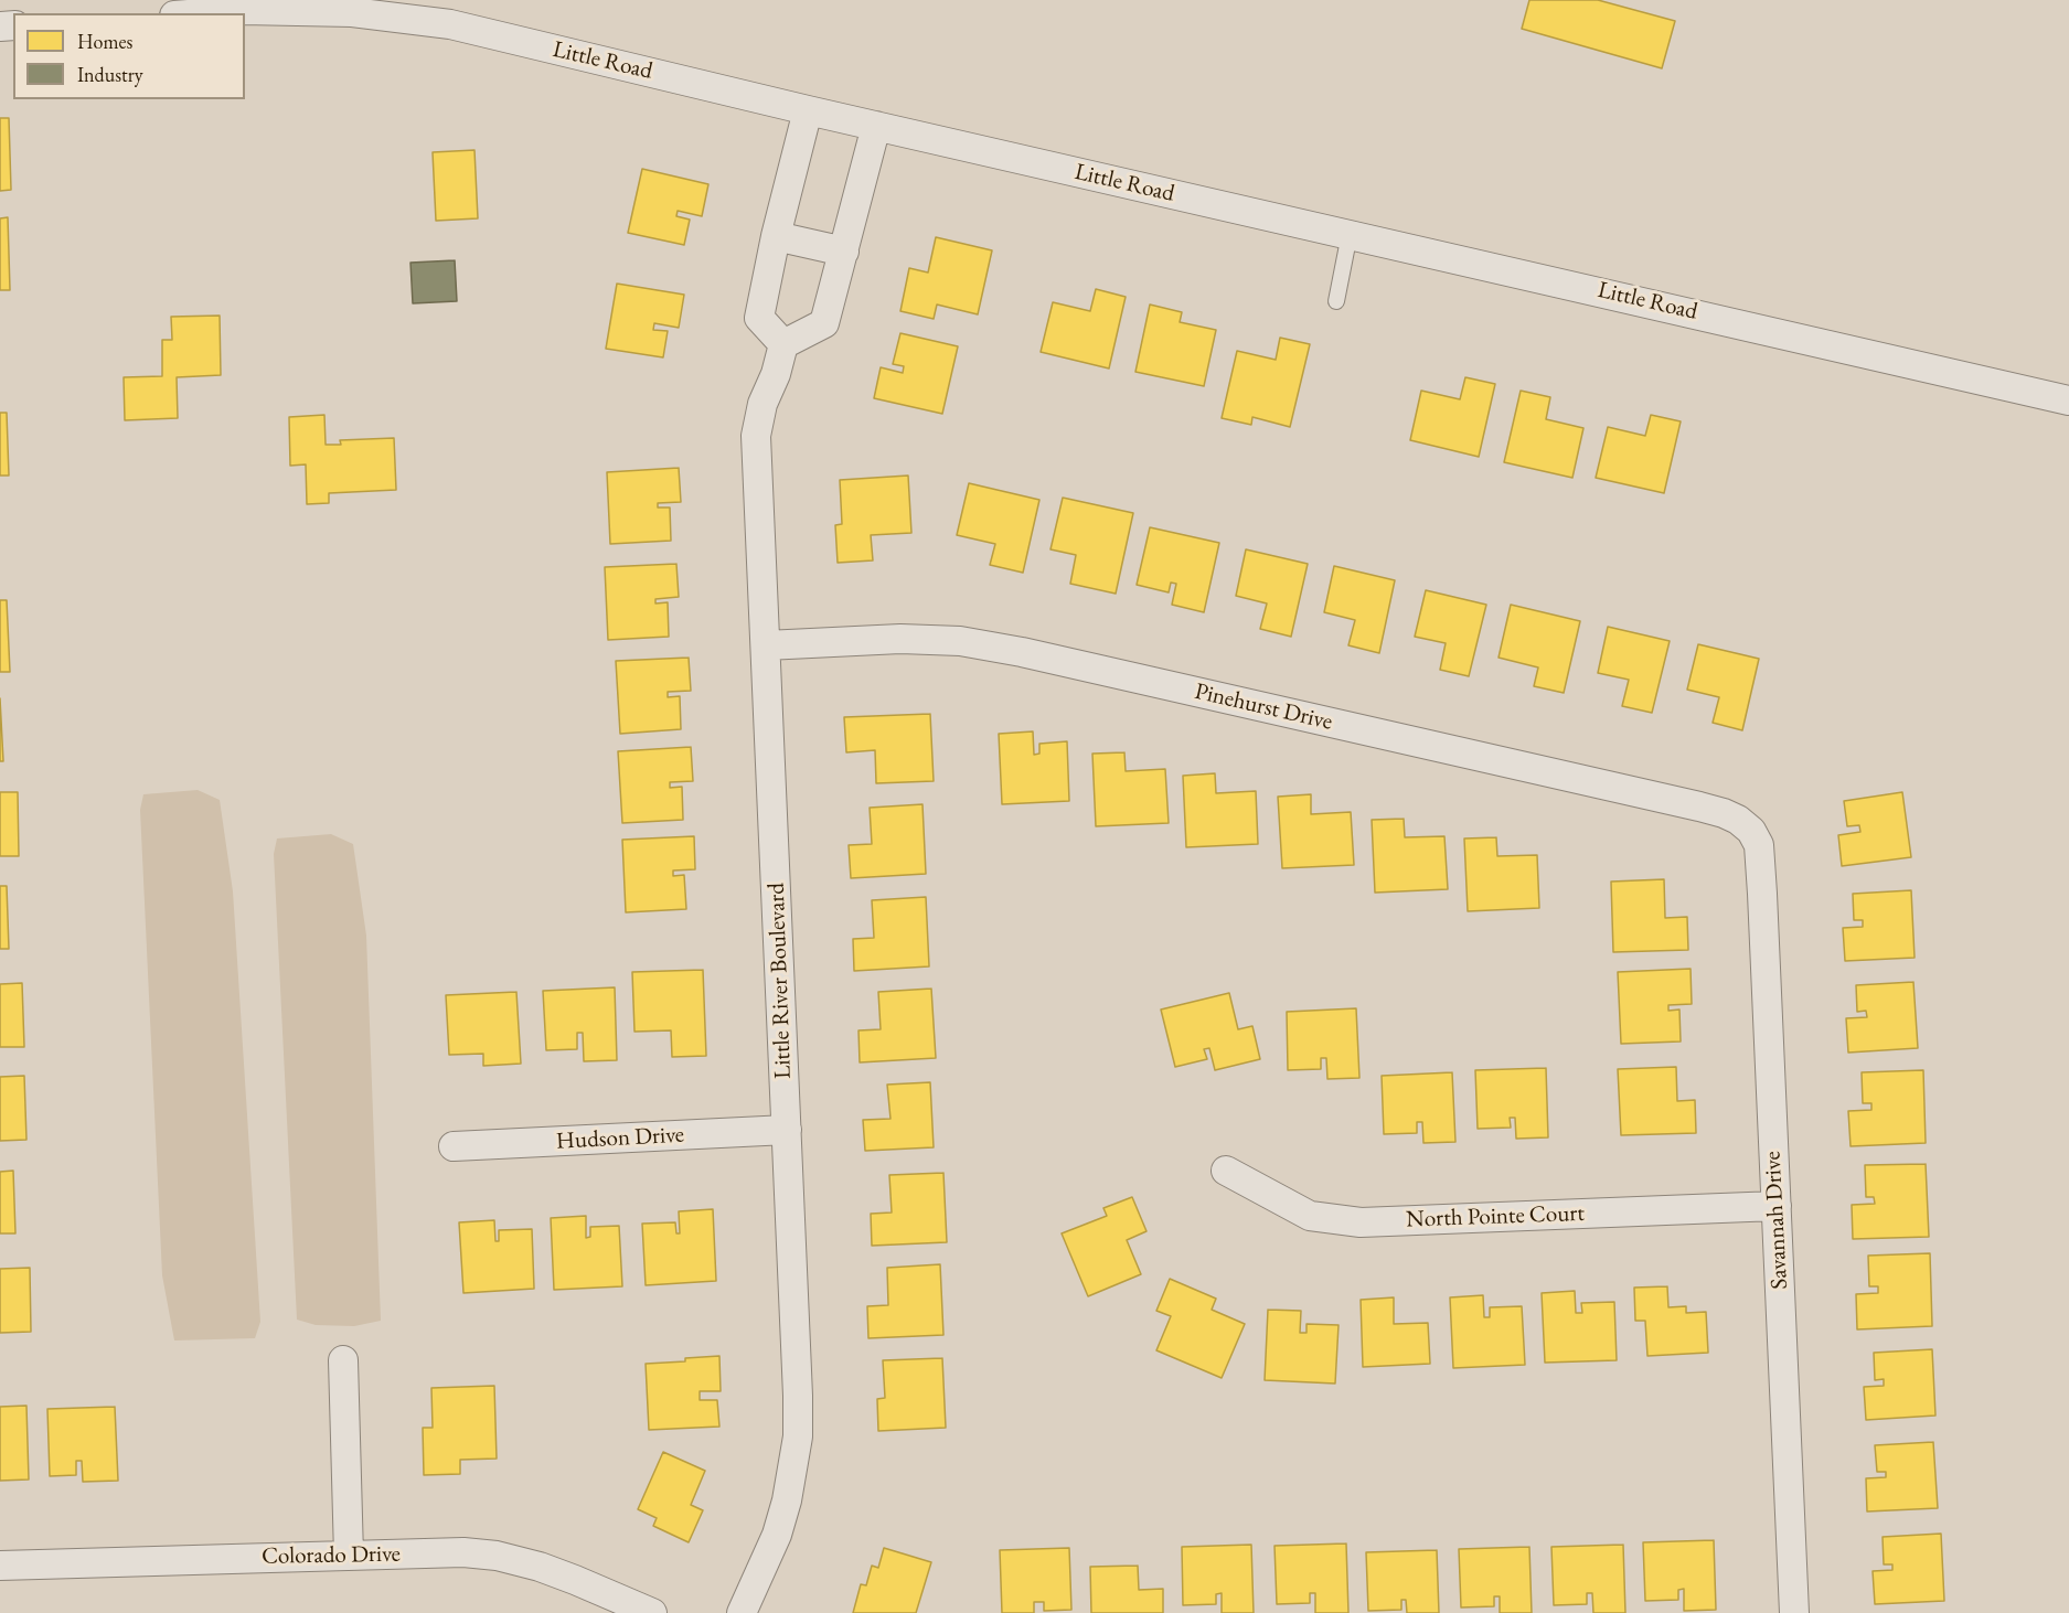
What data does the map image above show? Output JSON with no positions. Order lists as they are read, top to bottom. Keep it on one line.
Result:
{"streets":{"street":["Little Road","Pinehurst Drive","Little River Boulevard","Hudson Drive","North Pointe Court","Savannah Drive","Colorado Drive"]},"crossings":[["Pinehurst Drive","Little River Boulevard"],["Pinehurst Drive","Savannah Drive"],["Little River Boulevard","Hudson Drive"],["North Pointe Court","Savannah Drive"]],"legend":["Homes","Industry"]}
